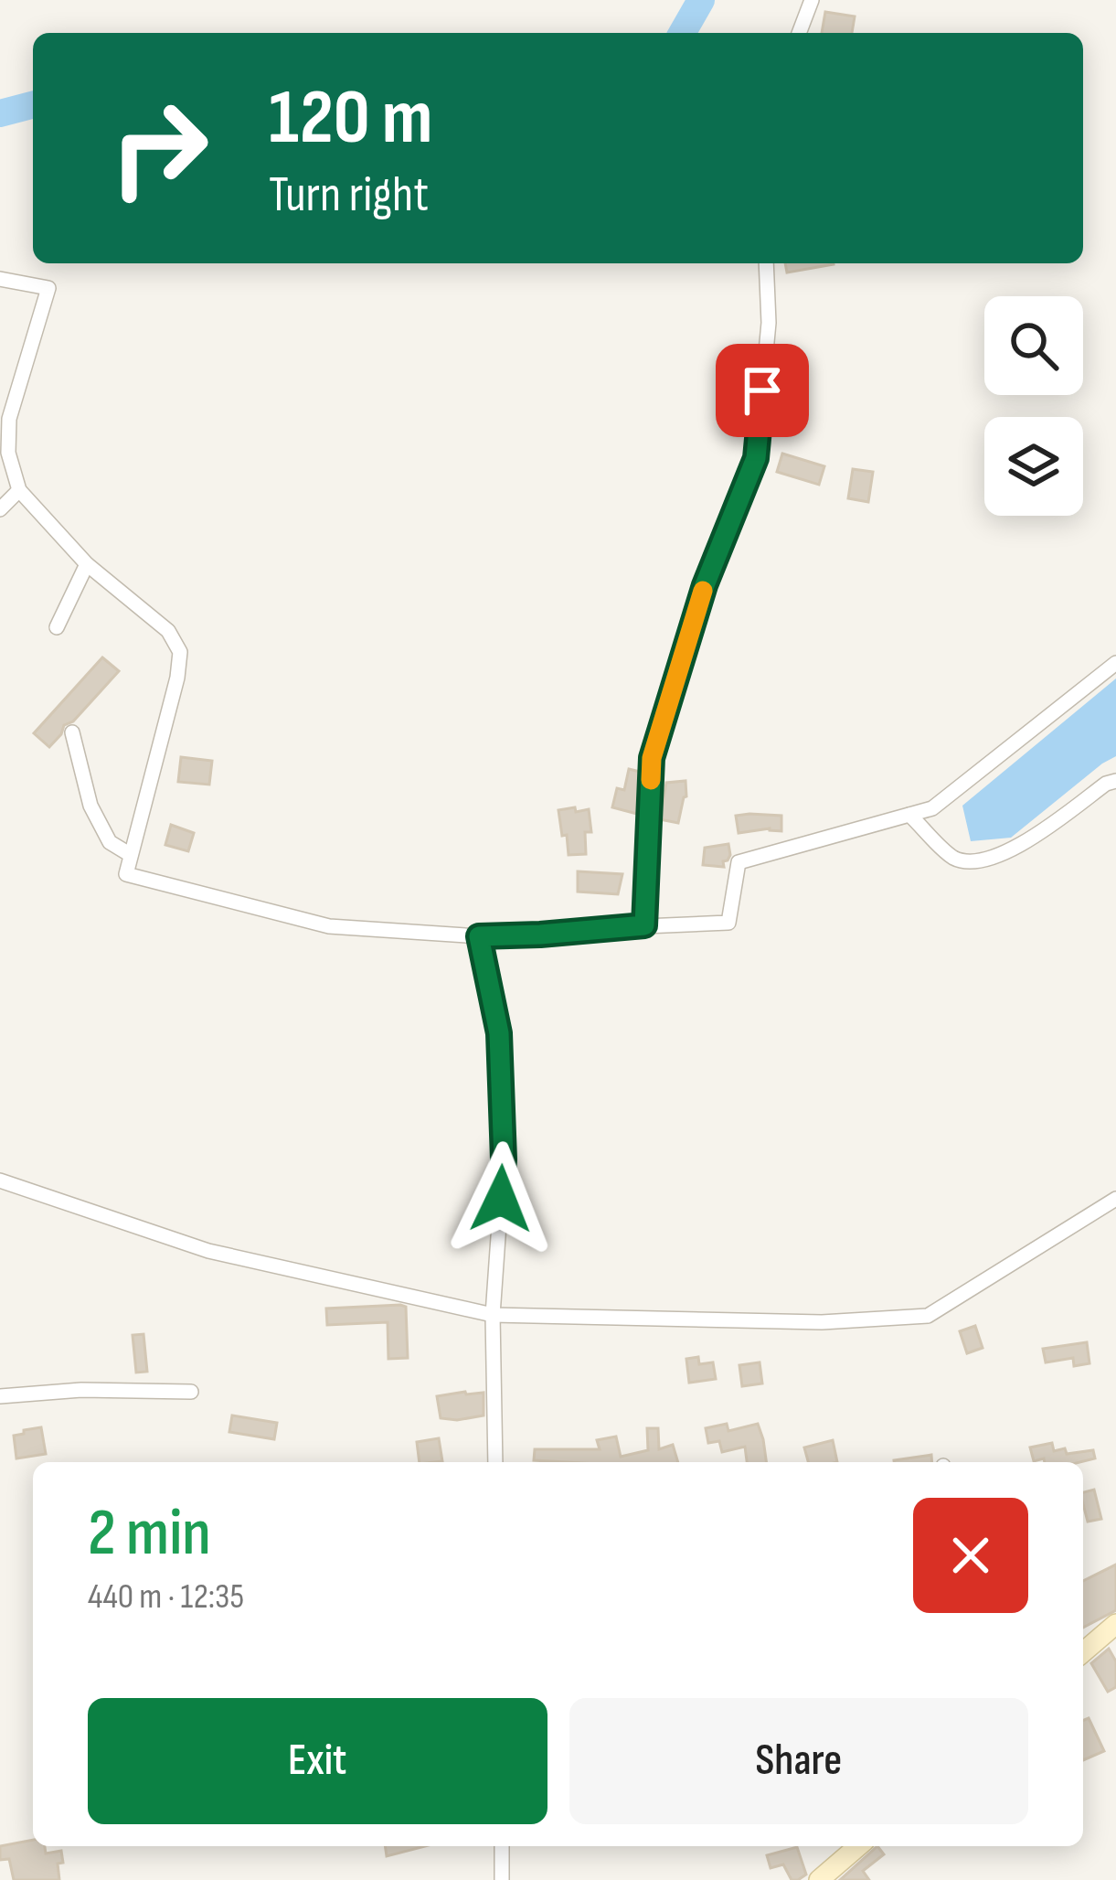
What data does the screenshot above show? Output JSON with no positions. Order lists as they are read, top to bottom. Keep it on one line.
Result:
{"page":{"turn":["120 m","Turn right"],"heading":["2 min","440 m · 12:35"],"buttons":["Exit","Share"]}}
